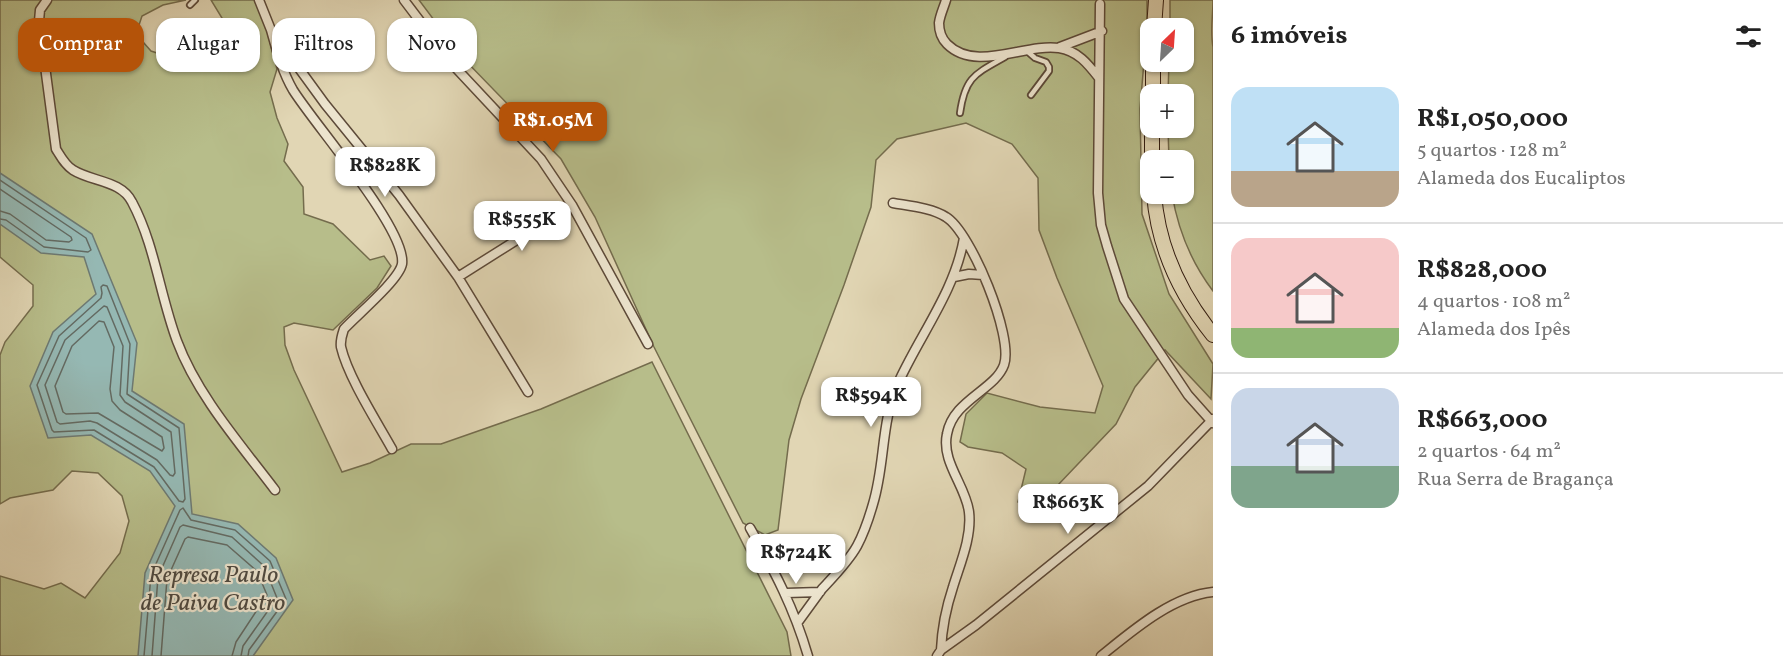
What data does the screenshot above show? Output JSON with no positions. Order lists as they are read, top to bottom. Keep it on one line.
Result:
{"water":["Represa Paulo de Paiva Castro"],"north":"top right","page":{"heading":"6 imóveis","map_buttons":["+","−"],"chip":["Comprar","Alugar","Filtros","Novo"],"list":[{"name":"R$1,050,000","note":"5 quartos · 128 m² · Alameda dos Eucaliptos"},{"name":"R$828,000","note":"4 quartos · 108 m² · Alameda dos Ipês"},{"name":"R$663,000","note":"2 quartos · 64 m² · Rua Serra de Bragança"}],"price":["R$1.05M","R$828K","R$555K","R$594K","R$663K","R$724K"]}}
